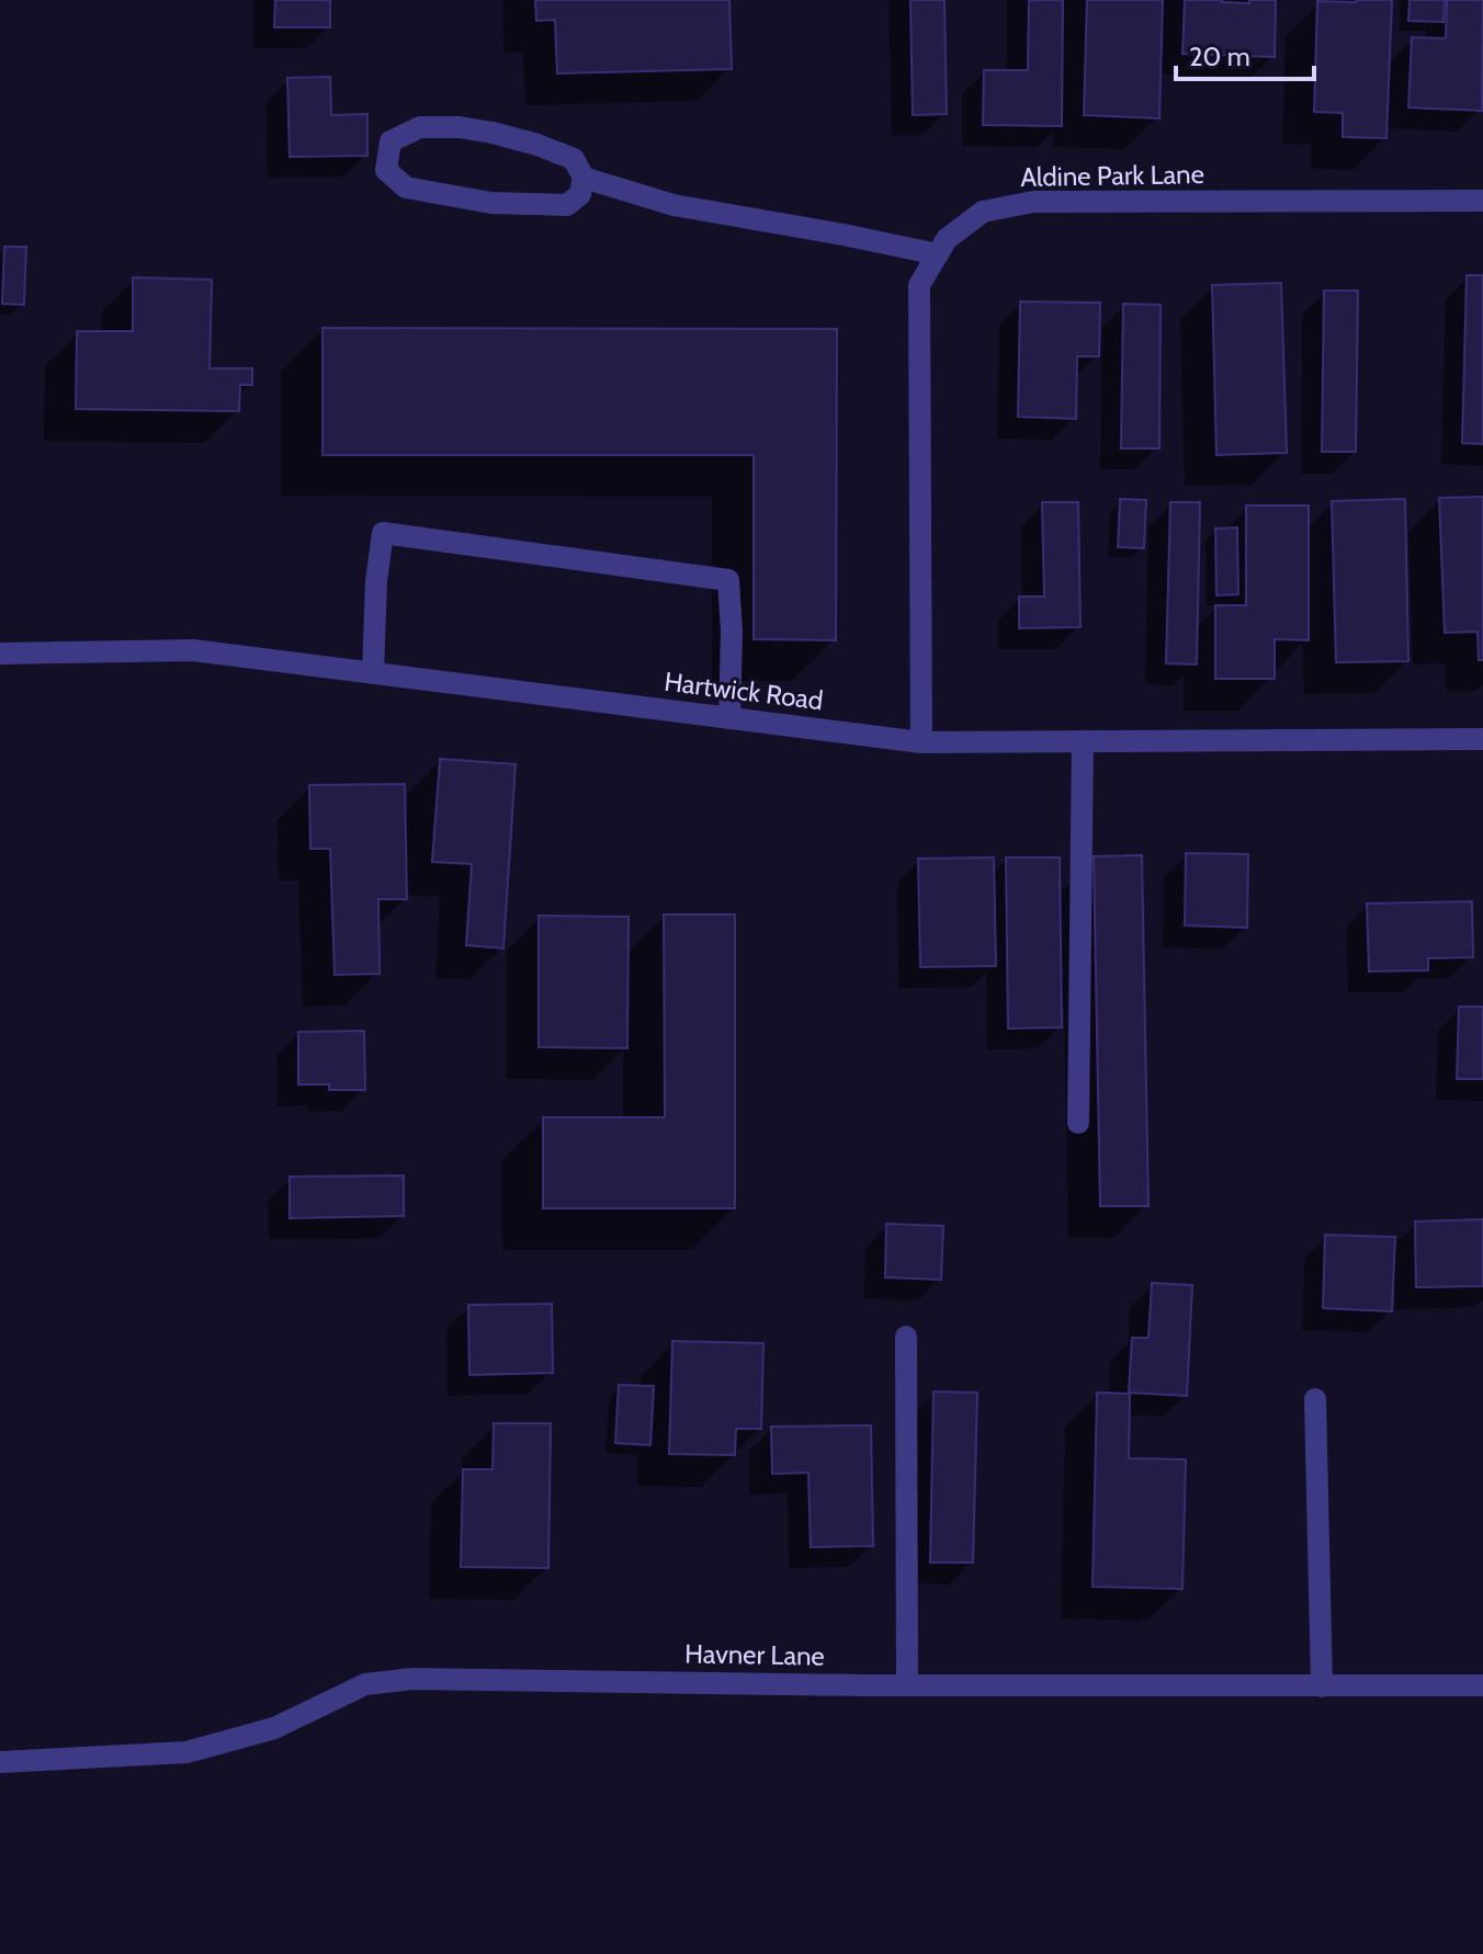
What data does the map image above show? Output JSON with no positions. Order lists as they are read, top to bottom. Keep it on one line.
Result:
{"streets":{"street":["Aldine Park Lane","Hartwick Road","Havner Lane"]},"crossings":[["Aldine Park Lane","Hartwick Road"]],"scale_bar":"20 m"}
